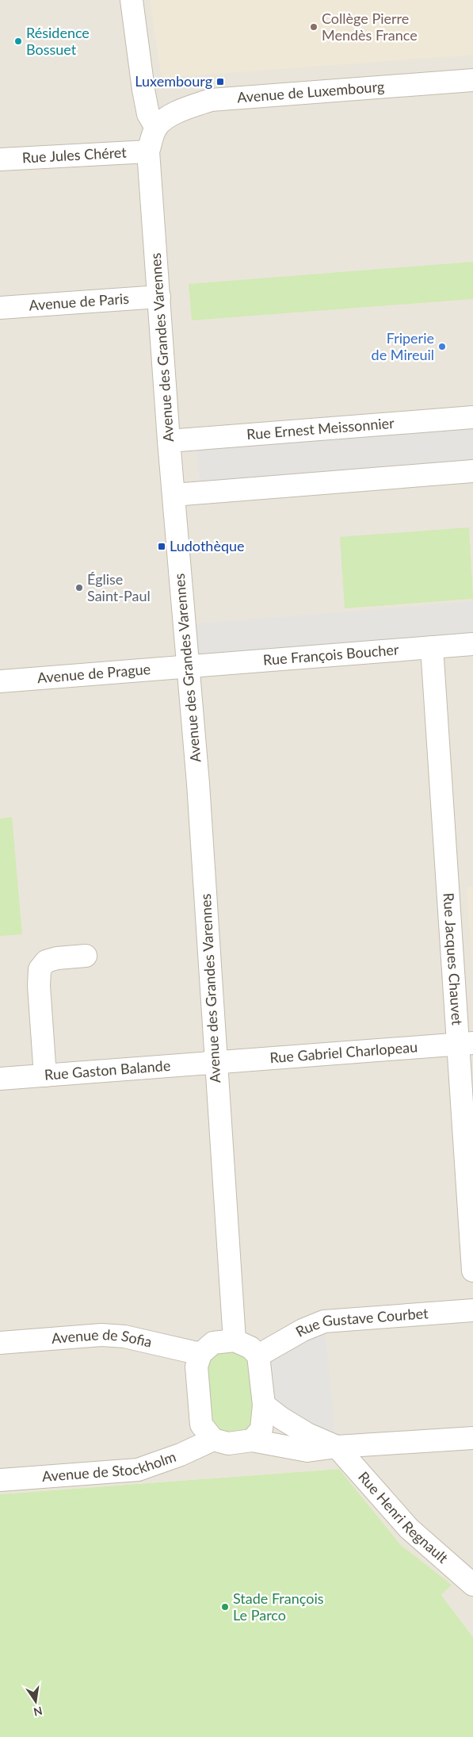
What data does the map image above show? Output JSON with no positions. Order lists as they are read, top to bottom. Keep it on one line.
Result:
{"streets":{"street":["Avenue de Luxembourg","Rue Jules Chéret","Avenue de Paris","Avenue des Grandes Varennes","Rue Ernest Meissonnier","Rue François Boucher","Avenue de Prague","Rue Jacques Chauvet","Rue Gabriel Charlopeau","Rue Gaston Balande","Rue Gustave Courbet","Avenue de Sofia","Avenue de Stockholm","Rue Henri Regnault"]},"crossings":[["Avenue de Luxembourg","Avenue des Grandes Varennes"],["Rue Jules Chéret","Avenue des Grandes Varennes"],["Avenue de Paris","Avenue des Grandes Varennes"],["Avenue des Grandes Varennes","Rue Ernest Meissonnier"],["Avenue des Grandes Varennes","Rue François Boucher"],["Avenue des Grandes Varennes","Avenue de Prague"],["Avenue des Grandes Varennes","Rue Gabriel Charlopeau"],["Avenue des Grandes Varennes","Rue Gaston Balande"],["Avenue des Grandes Varennes","Rue Gustave Courbet"],["Avenue des Grandes Varennes","Avenue de Sofia"],["Avenue des Grandes Varennes","Avenue de Stockholm"],["Rue François Boucher","Avenue de Prague"],["Rue François Boucher","Rue Jacques Chauvet"],["Rue Jacques Chauvet","Rue Gabriel Charlopeau"],["Rue Gabriel Charlopeau","Rue Gaston Balande"],["Rue Gustave Courbet","Avenue de Sofia"],["Rue Gustave Courbet","Avenue de Stockholm"],["Avenue de Sofia","Avenue de Stockholm"]],"places":{"other":["Collège Pierre Mendès France","Résidence Bossuet","Friperie de Mireuil","Église Saint-Paul","Stade François Le Parco"],"transit":["Luxembourg","Ludothèque"]},"north":"bottom"}
